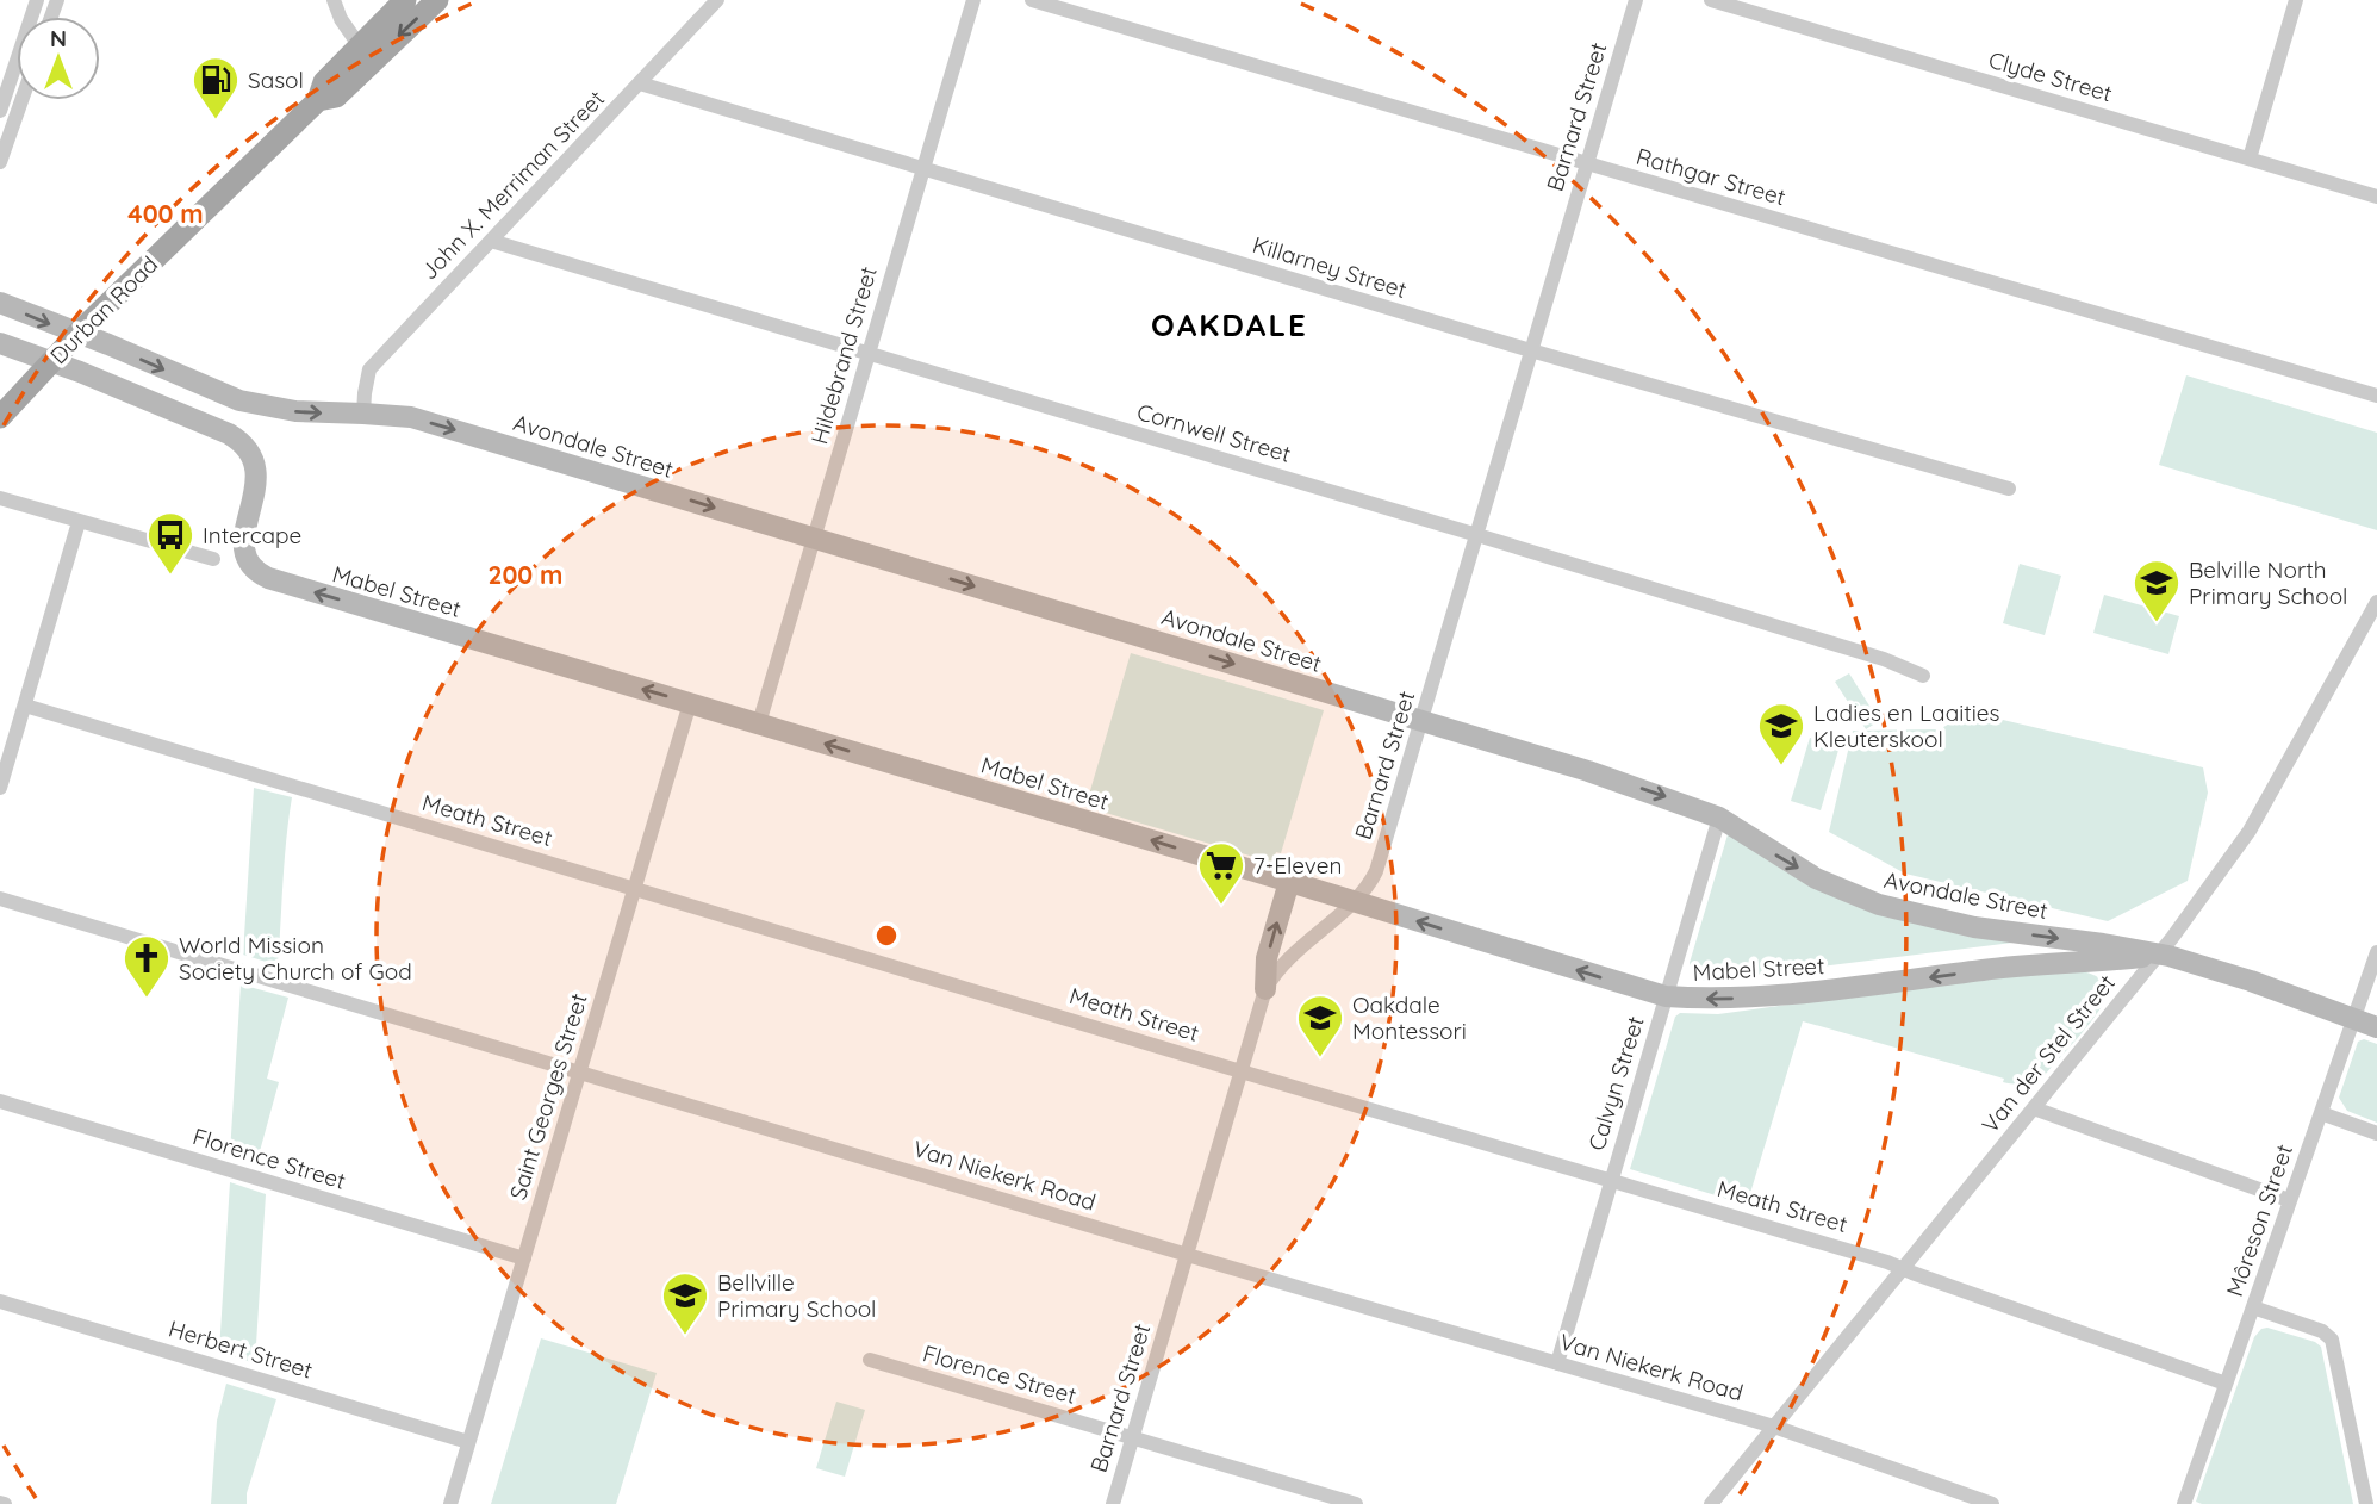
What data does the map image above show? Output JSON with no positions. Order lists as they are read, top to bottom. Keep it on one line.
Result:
{"streets":{"main road":["Durban Road"],"street":["Clyde Street","Barnard Street","Rathgar Street","John X. Merriman Street","Killarney Street","Hildebrand Street","Cornwell Street","Avondale Street","Mabel Street","Meath Street","Van der Stel Street","Calvyn Street","Saint Georges Street","Florence Street","Van Niekerk Road","Môreson Street","Herbert Street"]},"crossings":[["Barnard Street","Rathgar Street"],["Barnard Street","Killarney Street"],["Barnard Street","Cornwell Street"],["Barnard Street","Avondale Street"],["Barnard Street","Mabel Street"],["Barnard Street","Meath Street"],["Barnard Street","Florence Street"],["Barnard Street","Van Niekerk Road"],["John X. Merriman Street","Killarney Street"],["John X. Merriman Street","Cornwell Street"],["John X. Merriman Street","Avondale Street"],["Killarney Street","Hildebrand Street"],["Durban Road","Avondale Street"],["Durban Road","Mabel Street"],["Hildebrand Street","Cornwell Street"],["Hildebrand Street","Avondale Street"],["Hildebrand Street","Mabel Street"],["Avondale Street","Mabel Street"],["Avondale Street","Van der Stel Street"],["Avondale Street","Calvyn Street"],["Avondale Street","Môreson Street"],["Mabel Street","Van der Stel Street"],["Mabel Street","Calvyn Street"],["Mabel Street","Saint Georges Street"],["Meath Street","Van der Stel Street"],["Meath Street","Calvyn Street"],["Meath Street","Saint Georges Street"],["Meath Street","Môreson Street"],["Van der Stel Street","Van Niekerk Road"],["Calvyn Street","Van Niekerk Road"],["Saint Georges Street","Florence Street"],["Saint Georges Street","Van Niekerk Road"],["Saint Georges Street","Herbert Street"]],"one_way":["Avondale Street","Mabel Street"],"districts":["OAKDALE"],"places":{"fuel station":["Sasol"],"bus stop":["Intercape"],"school or university":["Belville North Primary School","Ladies en Laaities Kleuterskool","Oakdale Montessori","Bellville Primary School"],"supermarket":["7-Eleven"],"church":["World Mission Society Church of God"]},"north":"top","rings":["400 m","200 m"]}
